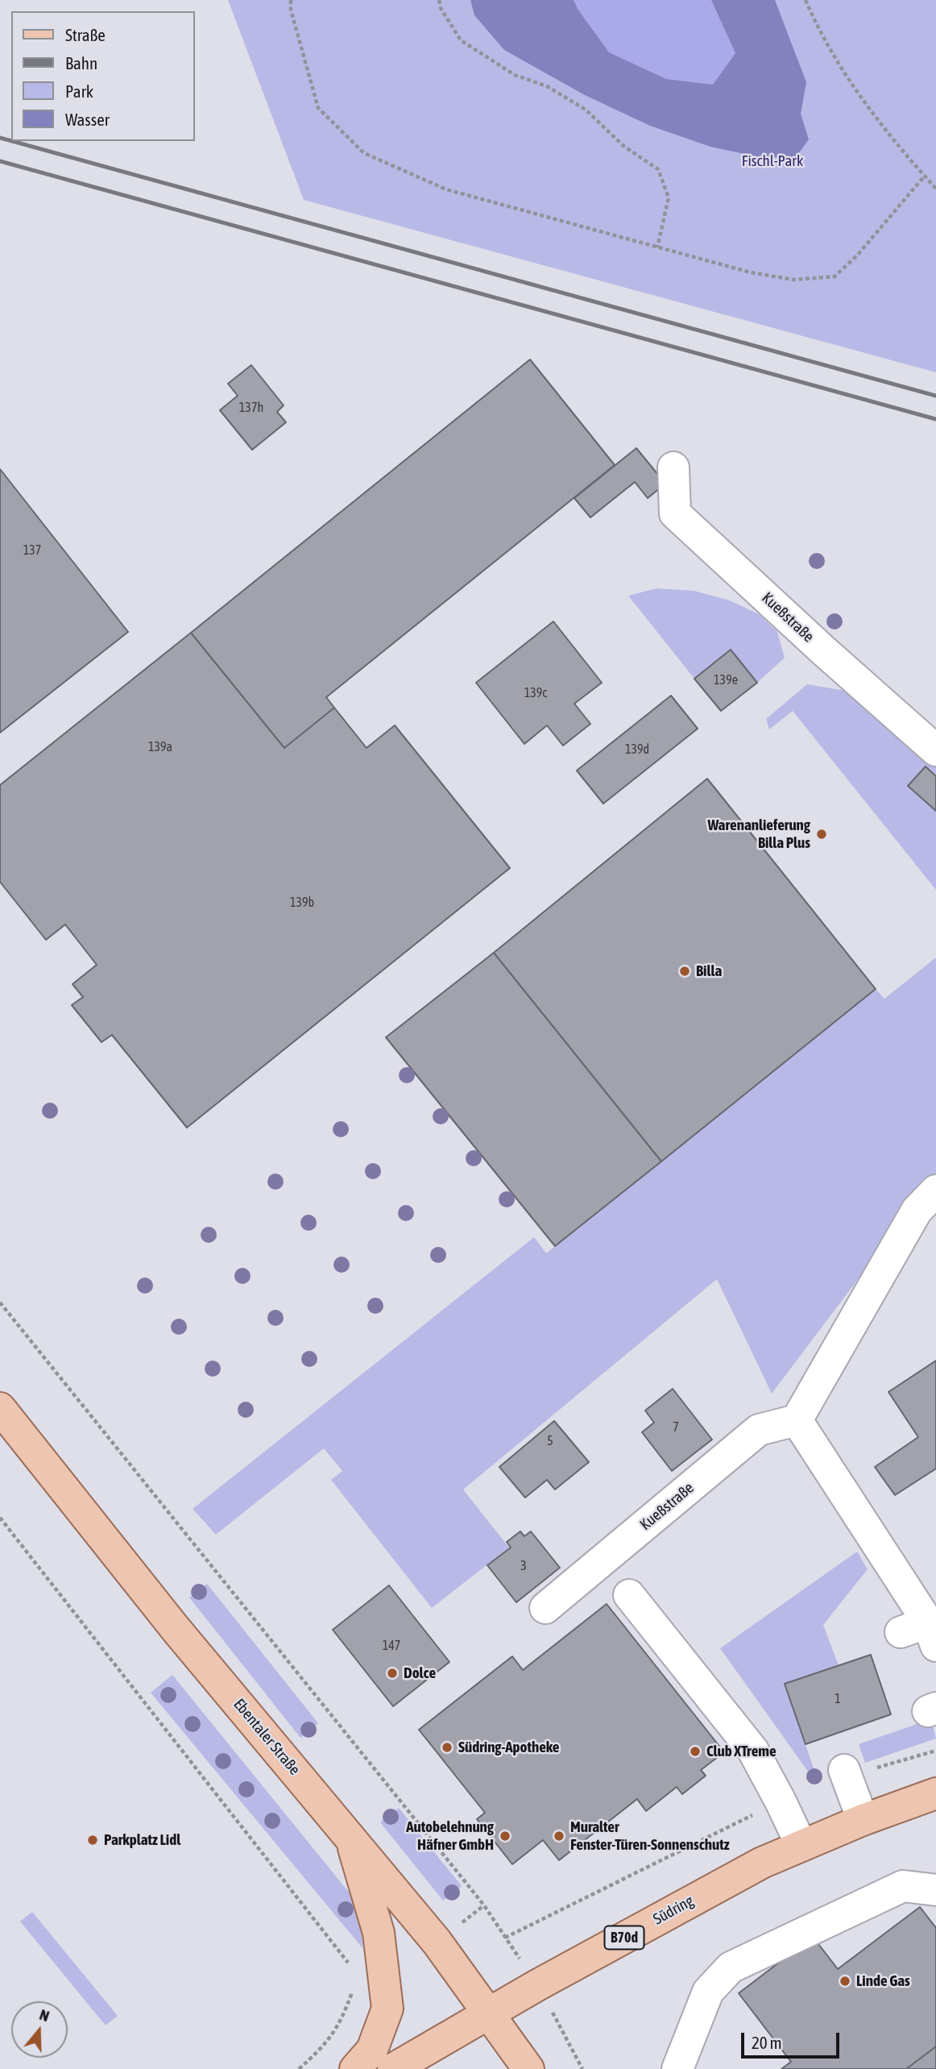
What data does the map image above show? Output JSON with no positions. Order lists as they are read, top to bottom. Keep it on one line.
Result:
{"streets":{"main road":["Ebentaler Straße","Südring","B70d"],"street":["Kueßstraße"]},"crossings":[["Ebentaler Straße","Südring"]],"parks":["Fischl-Park"],"places":["Warenanlieferung Billa Plus","Billa","Dolce","Südring-Apotheke","Club XTreme","Autobelehnung Häfner GmbH","Muralter Fenster-Türen-Sonnenschutz","Parkplatz Lidl","Linde Gas"],"house_numbers":["137h","137","139e","139c","139a","139d","139b","7","5","3","147","1"],"legend":["Straße","Bahn","Park","Wasser"],"scale_bar":"20 m","north":"top"}
